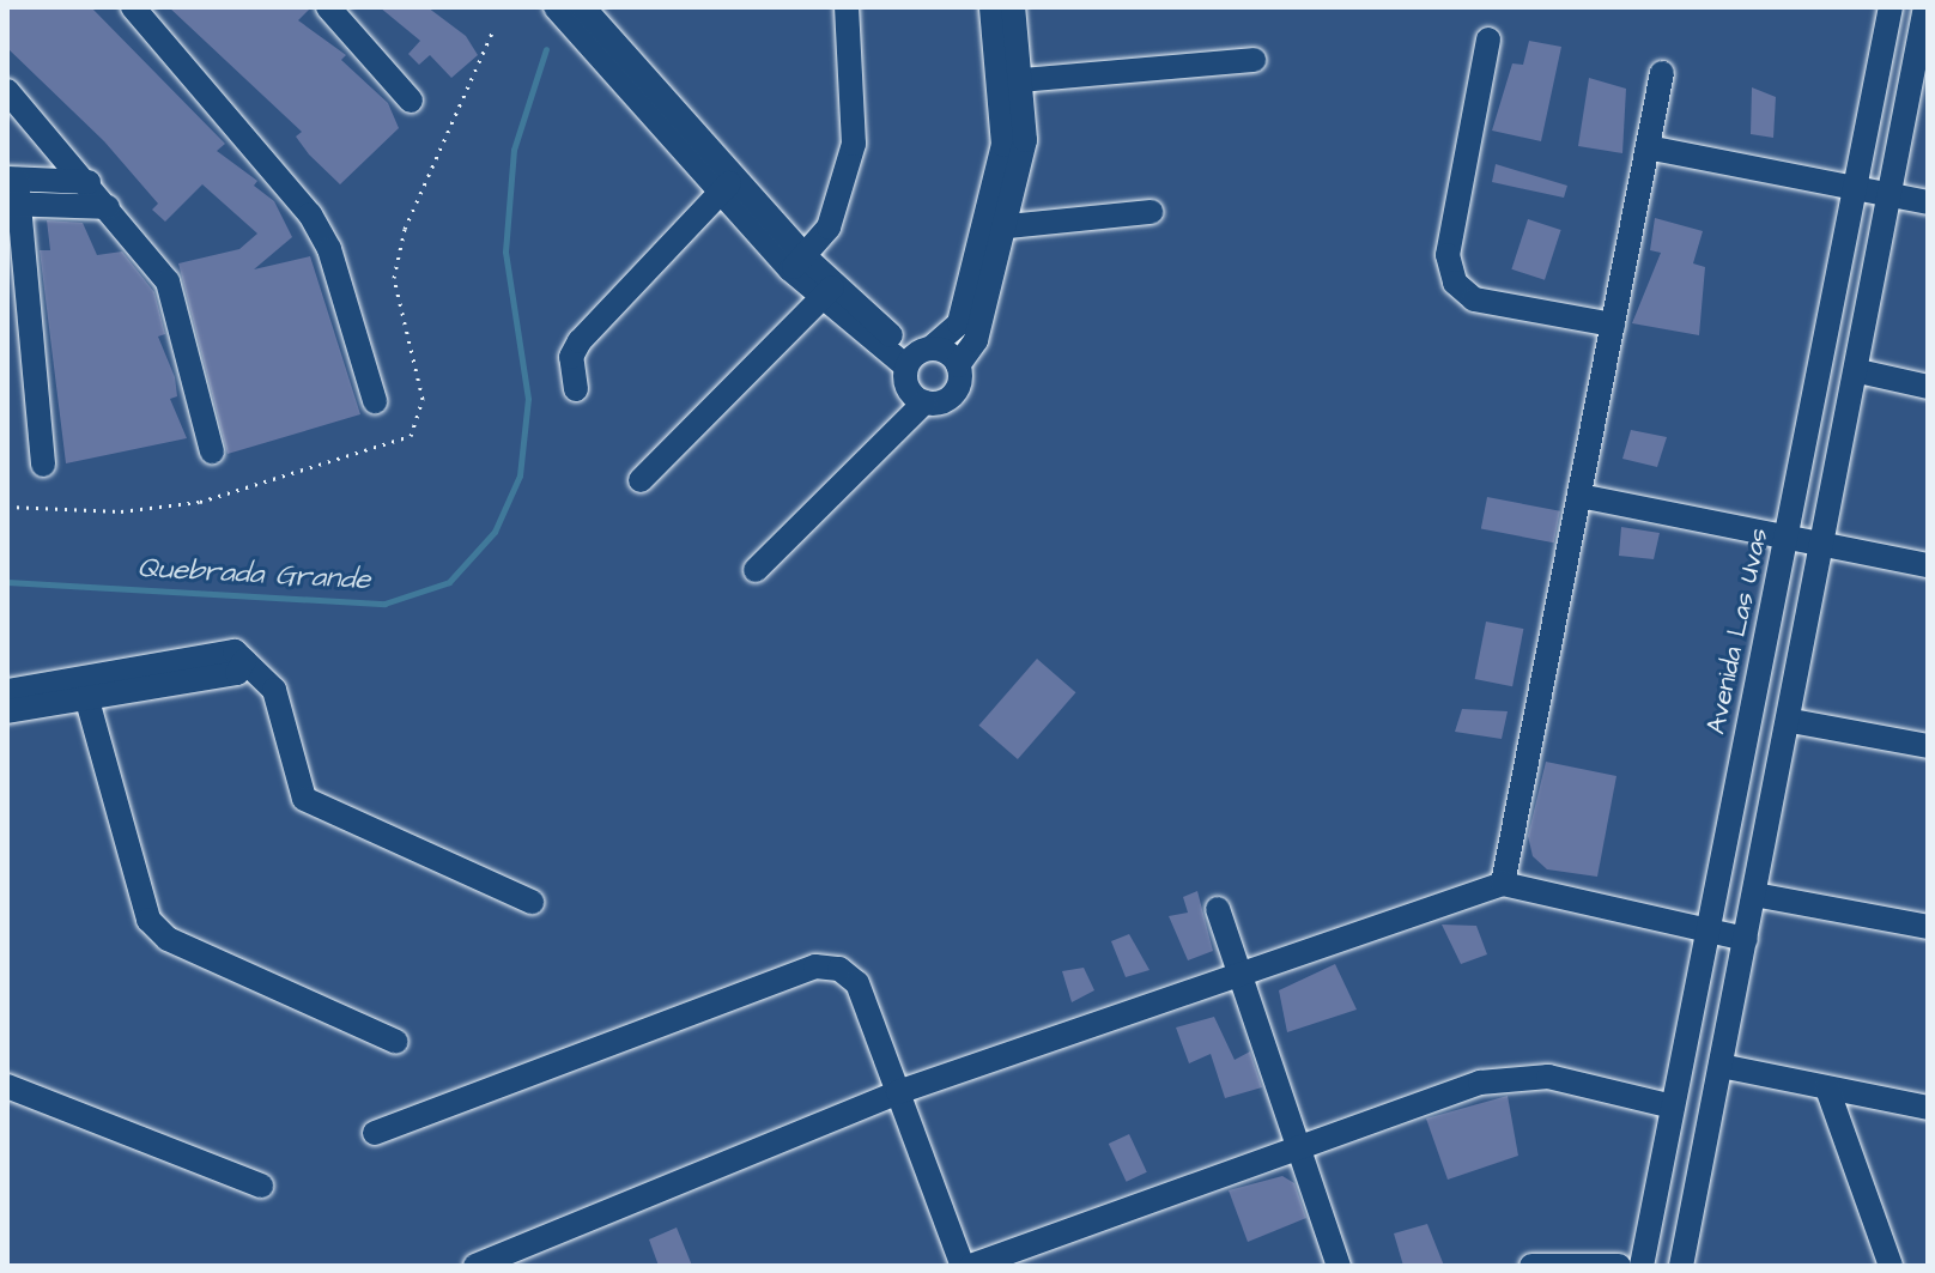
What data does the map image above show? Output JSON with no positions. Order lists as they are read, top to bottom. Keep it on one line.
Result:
{"streets":{"street":["Avenida Las Uvas"]},"water":["Quebrada Grande"]}
